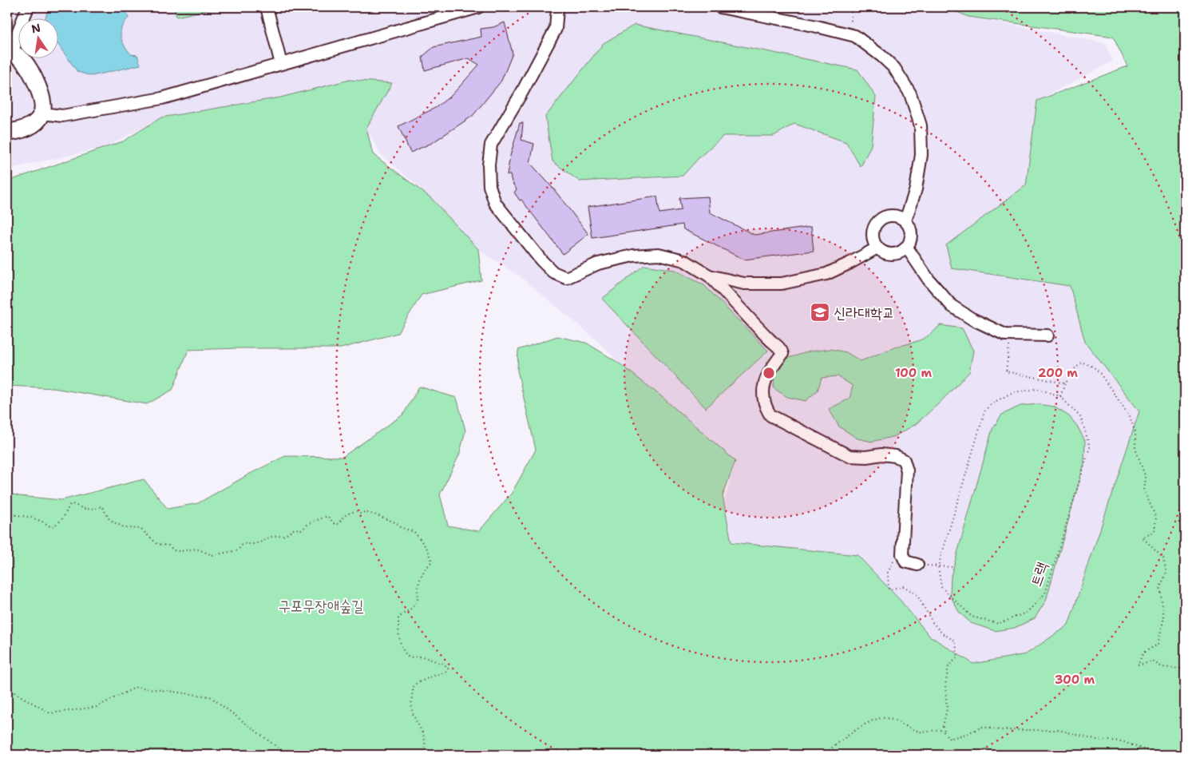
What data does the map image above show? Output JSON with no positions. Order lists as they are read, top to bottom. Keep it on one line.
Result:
{"streets":{"path":["트랙"]},"parks":["구포무장애숲길"],"places":{"school or university":["신라대학교"]},"north":"top","rings":["100 m","200 m","300 m"]}
